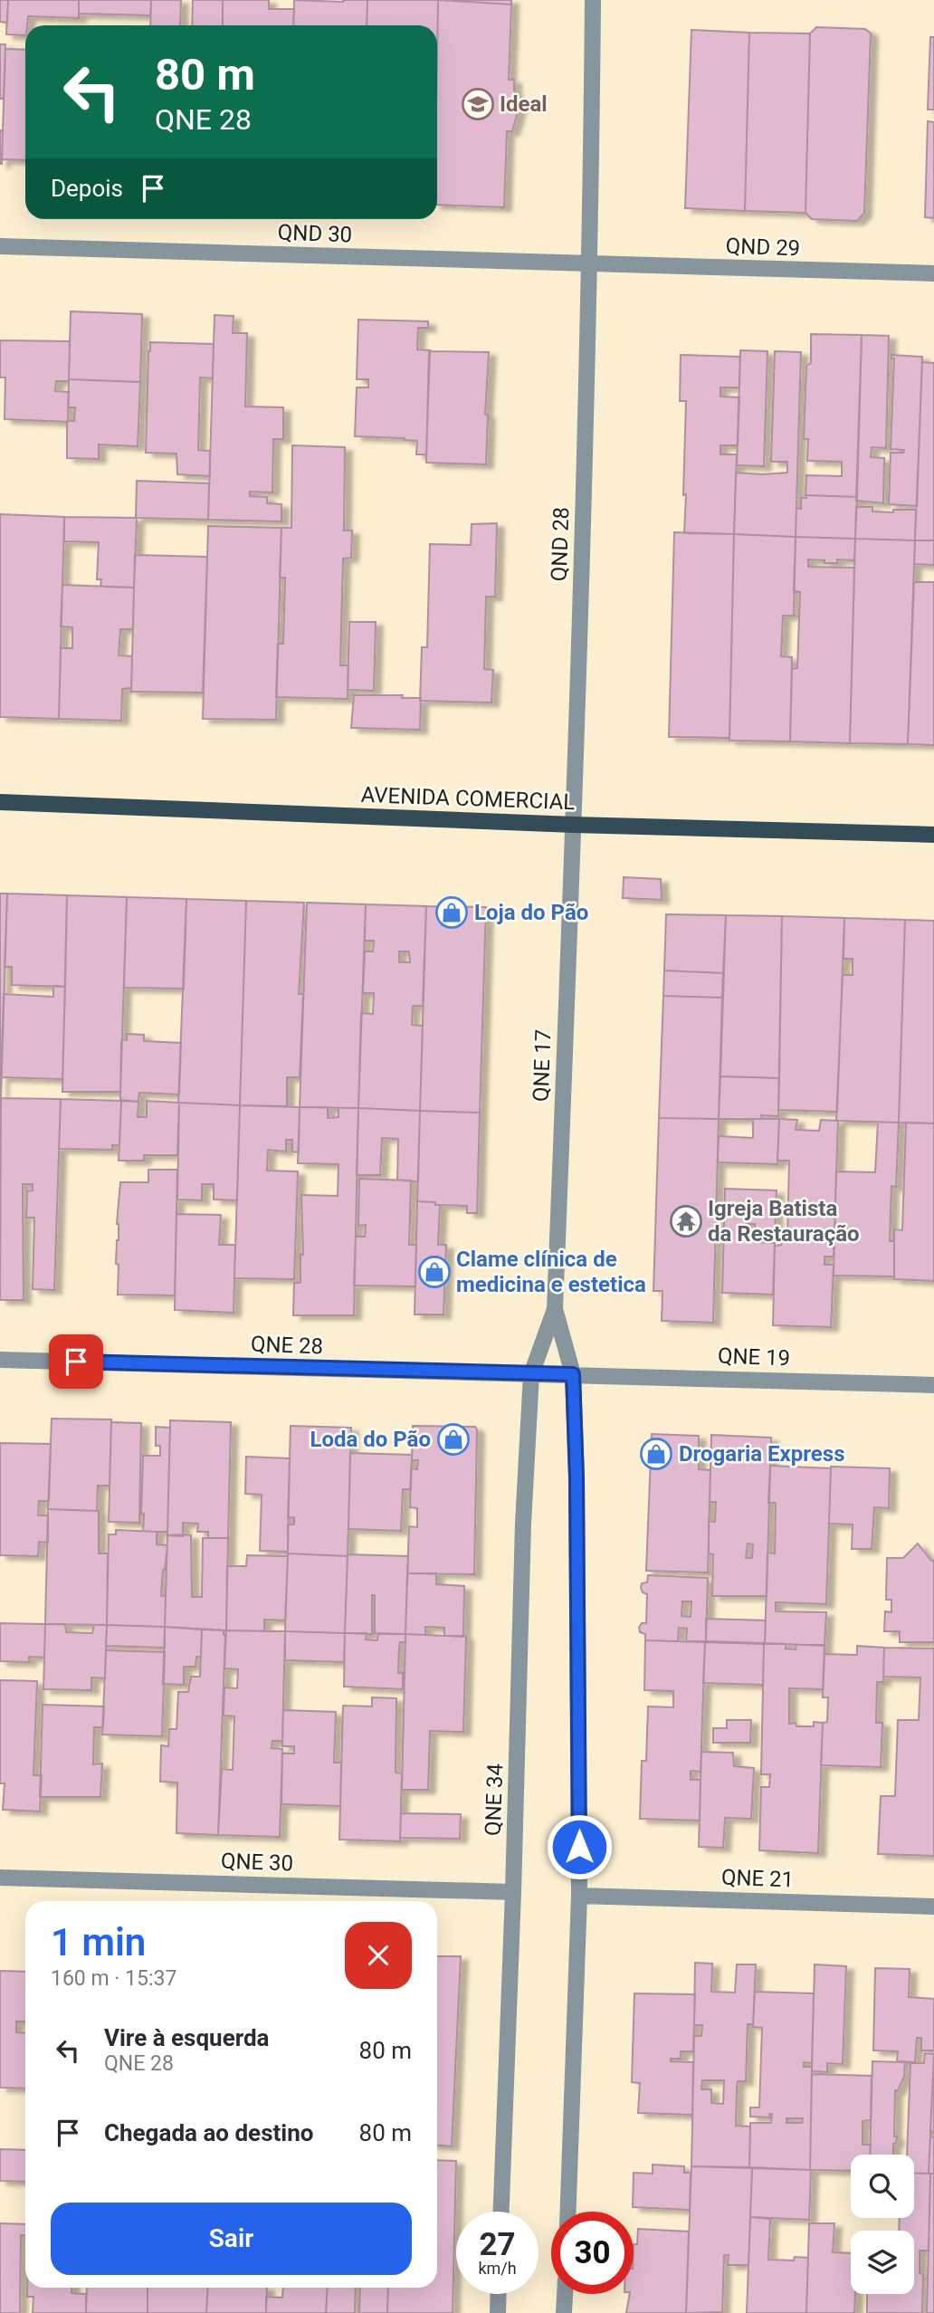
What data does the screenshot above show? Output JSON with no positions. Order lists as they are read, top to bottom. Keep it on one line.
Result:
{"streets":{"main road":["AVENIDA COMERCIAL"],"street":["QND 30","QND 29","QND 28","QNE 17","QNE 28","QNE 19","QNE 34","QNE 30","QNE 21"]},"crossings":[["QND 30","QND 29"],["QND 30","QND 28"],["QND 29","QND 28"],["QND 28","AVENIDA COMERCIAL"],["QND 28","QNE 17"],["AVENIDA COMERCIAL","QNE 17"],["QNE 17","QNE 28"],["QNE 17","QNE 19"],["QNE 17","QNE 34"],["QNE 28","QNE 19"],["QNE 28","QNE 34"],["QNE 34","QNE 30"]],"places":{"school or university":["Ideal"],"shop":["Loja do Pão","Clame clínica de medicina e estetica","Loda do Pão","Drogaria Express"],"temple":["Igreja Batista da Restauração"]},"page":{"turn":["80 m","QNE 28"],"then":"Depois","heading":["1 min","160 m · 15:37"],"list":[{"name":"Vire à esquerda","note":"QNE 28","value":"80 m"},{"name":"Chegada ao destino","value":"80 m"}],"buttons":"Sair","speed":"27 km/h","limit":"30"}}
